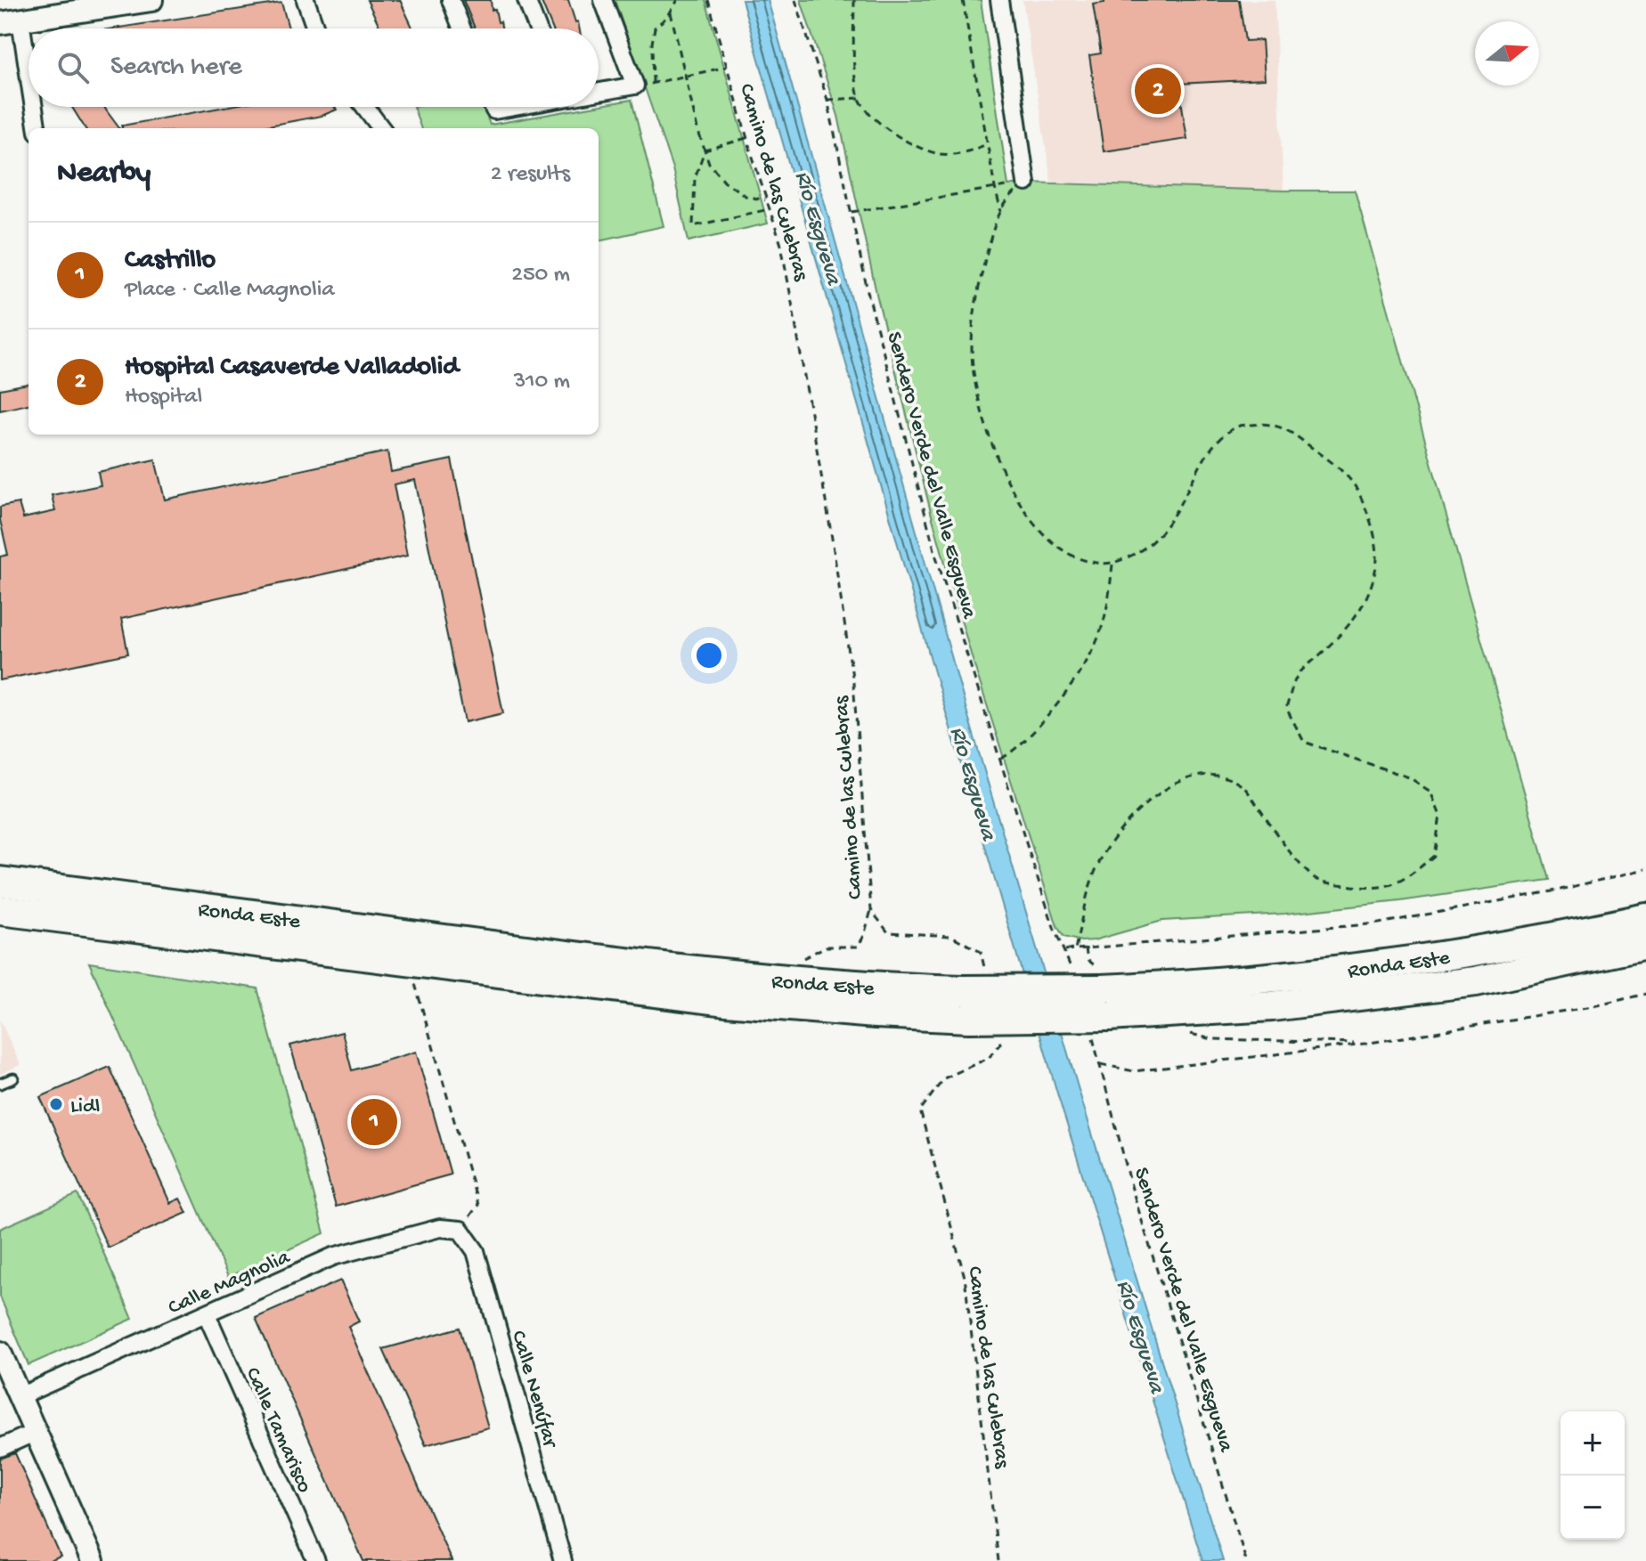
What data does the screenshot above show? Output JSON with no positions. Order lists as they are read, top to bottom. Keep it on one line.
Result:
{"streets":{"highway":["Ronda Este"],"street":["Calle Magnolia","Calle Nenúfar","Calle Tamarisco"],"path":["Camino de las Culebras","Sendero Verde del Valle Esgueva"]},"crossings":[["Camino de las Culebras","Ronda Este"],["Calle Magnolia","Calle Nenúfar"],["Calle Magnolia","Calle Tamarisco"]],"water":["Río Esgueva"],"places":["Lidl"],"north":"right","page":{"search":"Search here","pins":["2","1"],"heading":["Nearby","2 results"],"list":[{"mark":"1","name":"Castrillo","note":"Place · Calle Magnolia","value":"250 m"},{"mark":"2","name":"Hospital Casaverde Valladolid","note":"Hospital","value":"310 m"}],"map_buttons":["+","−"]}}
